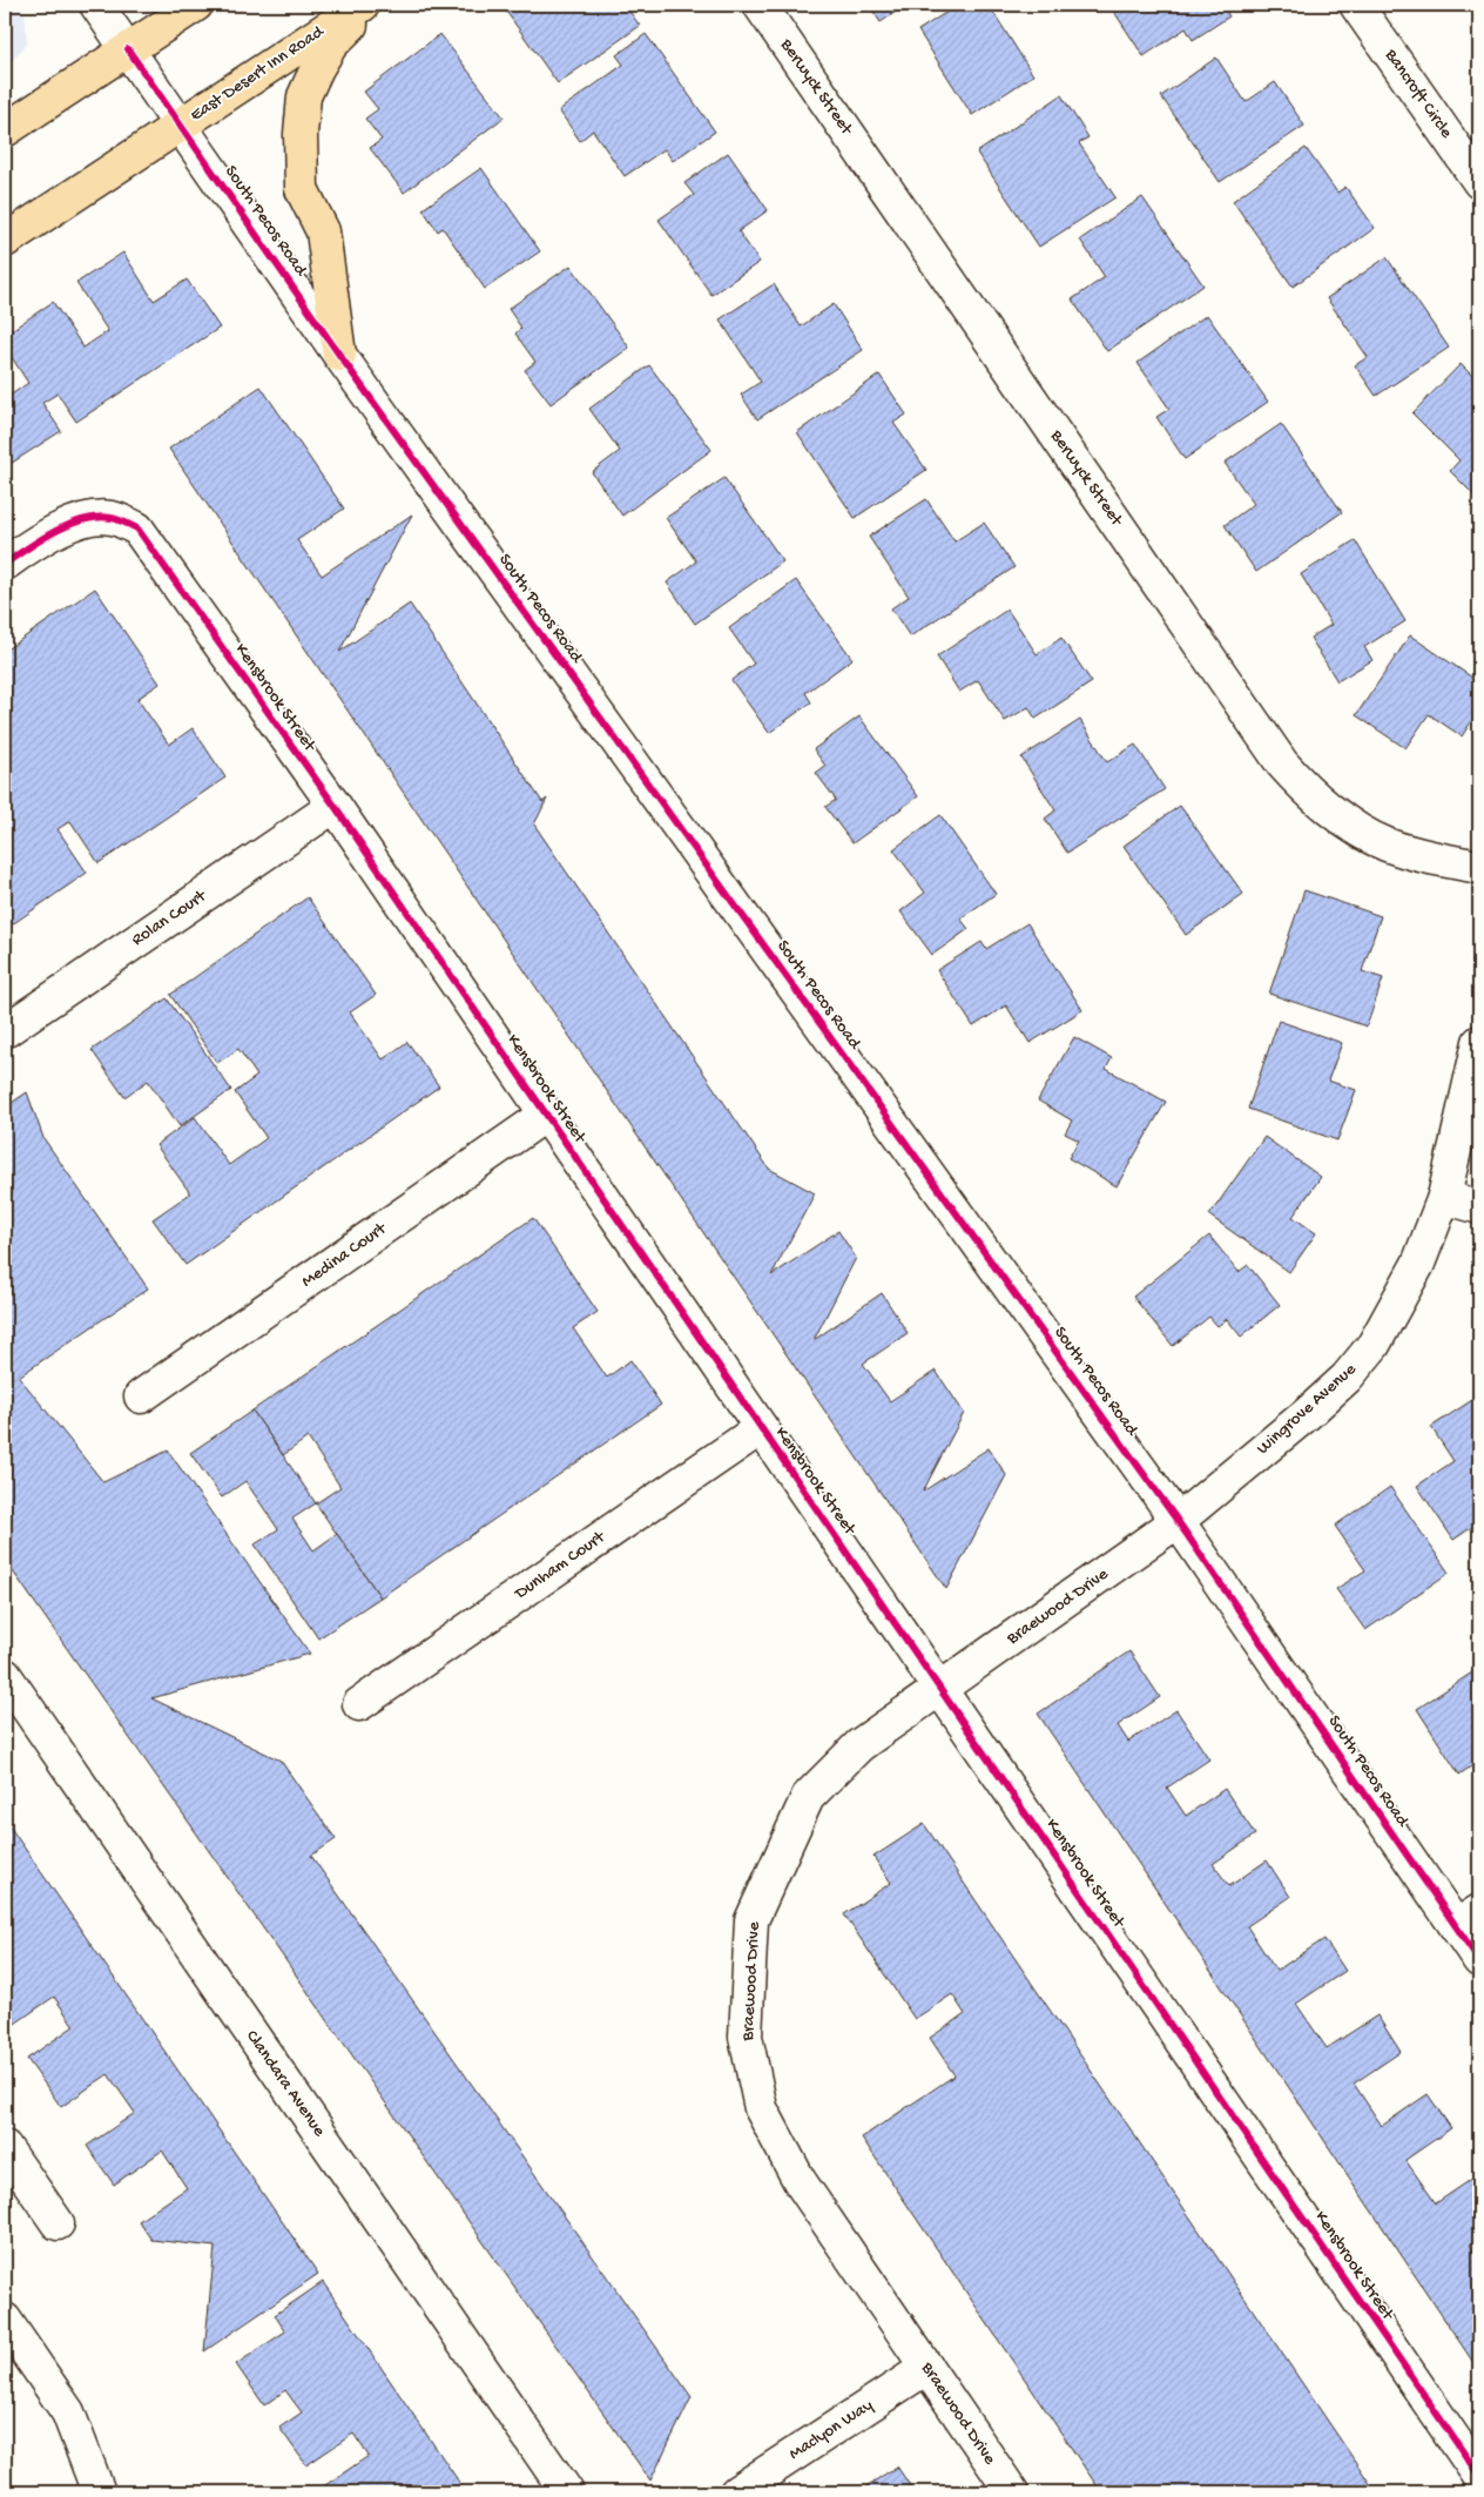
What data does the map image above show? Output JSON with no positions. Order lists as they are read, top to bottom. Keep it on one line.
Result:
{"streets":{"main road":["East Desert Inn Road"],"street":["Berwyck Street","Bancroft Circle","South Pecos Road","Kensbrook Street","Rolan Court","Medina Court","Wingrove Avenue","Dunham Court","Braewood Drive","Clandara Avenue","Maclyon Way"]},"crossings":[["East Desert Inn Road","South Pecos Road"],["South Pecos Road","Wingrove Avenue"],["South Pecos Road","Braewood Drive"],["Kensbrook Street","Rolan Court"],["Kensbrook Street","Medina Court"],["Kensbrook Street","Dunham Court"],["Kensbrook Street","Braewood Drive"],["Wingrove Avenue","Braewood Drive"],["Braewood Drive","Maclyon Way"]]}
